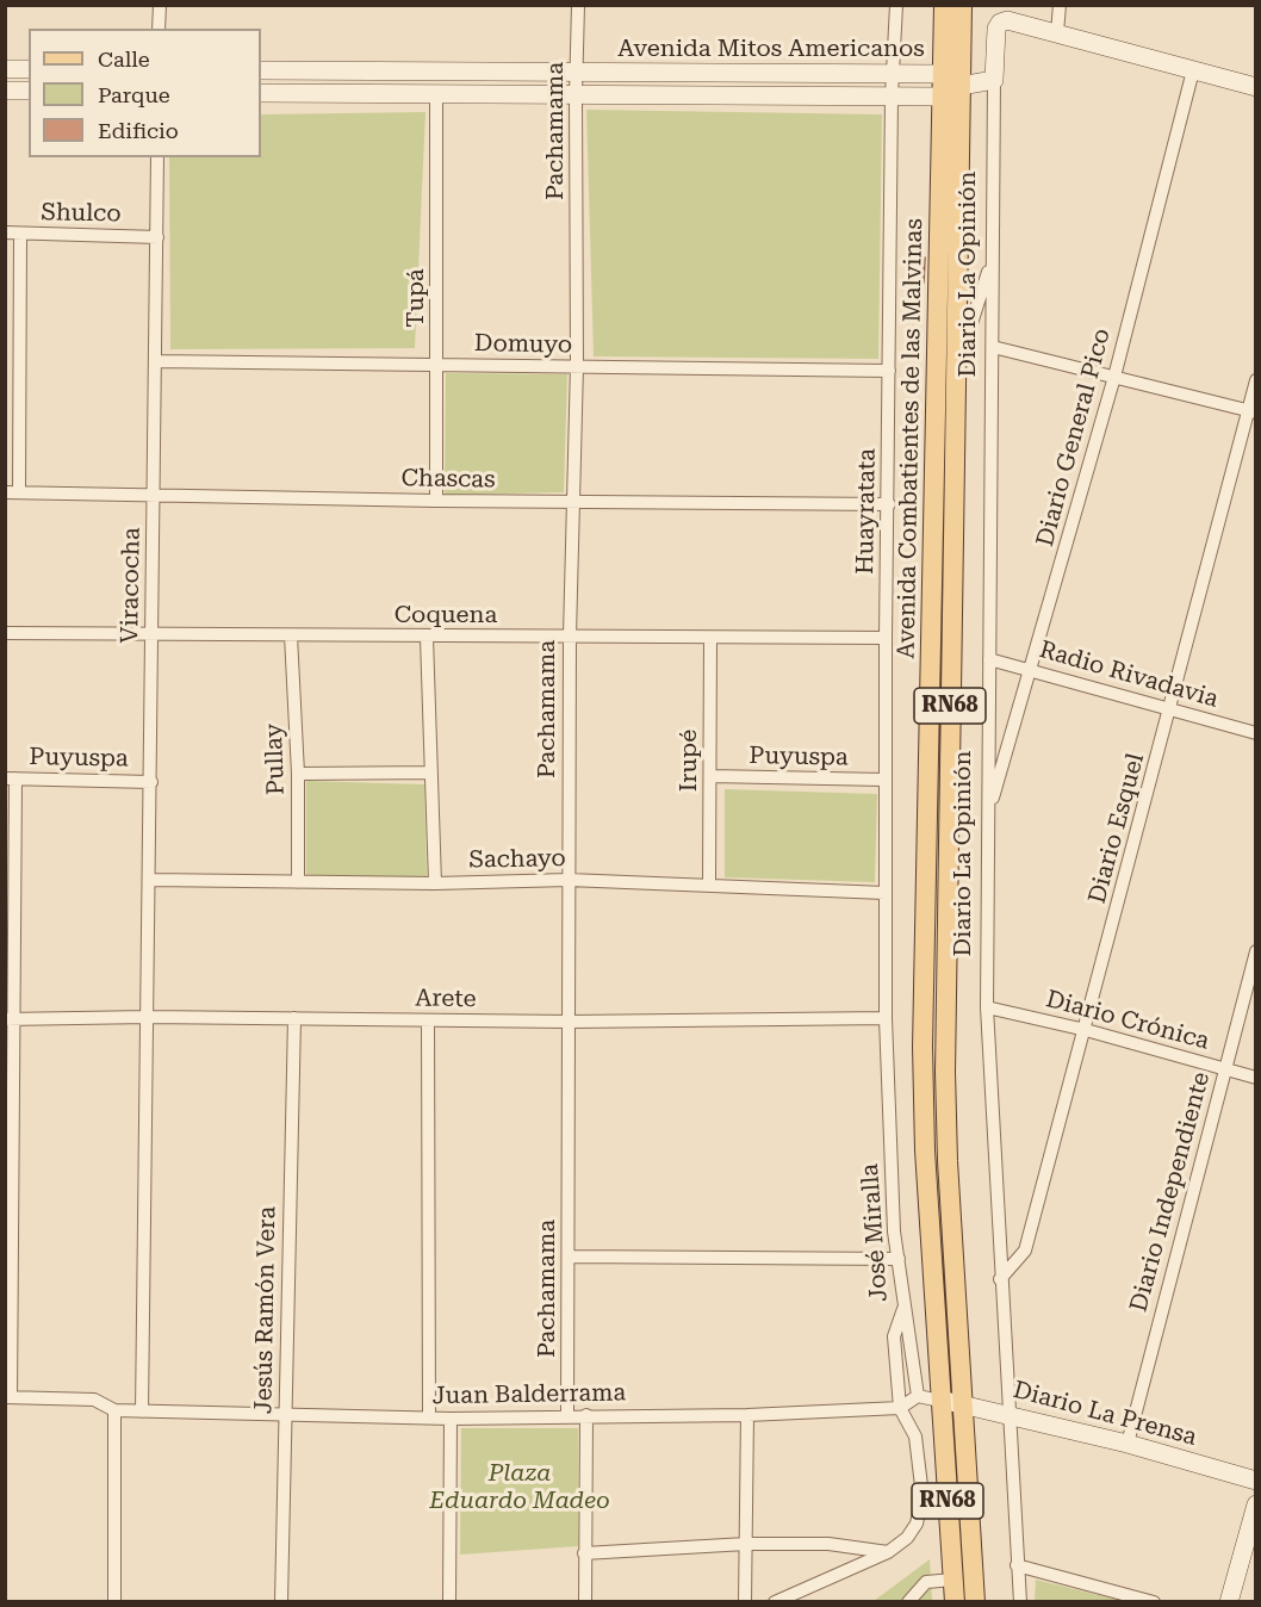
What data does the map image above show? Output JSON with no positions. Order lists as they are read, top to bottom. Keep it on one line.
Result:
{"streets":{"main road":["Avenida Combatientes de las Malvinas","RN68"],"street":["Avenida Mitos Americanos","Pachamama","Shulco","Diario La Opinión","Tupá","Domuyo","Diario General Pico","Chascas","Huayratata","Viracocha","Coquena","Radio Rivadavia","Puyuspa","Pullay","Irupé","Diario Esquel","Sachayo","Arete","Diario Crónica","Diario Independiente","José Miralla","Jesús Ramón Vera","Juan Balderrama","Diario La Prensa"]},"crossings":[["Avenida Mitos Americanos","Pachamama"],["Avenida Mitos Americanos","Tupá"],["Avenida Mitos Americanos","Avenida Combatientes de las Malvinas"],["Avenida Mitos Americanos","Huayratata"],["Pachamama","Domuyo"],["Pachamama","Chascas"],["Pachamama","Coquena"],["Pachamama","Sachayo"],["Pachamama","Arete"],["Pachamama","Juan Balderrama"],["Shulco","Viracocha"],["Diario La Opinión","Diario General Pico"],["Diario La Opinión","Radio Rivadavia"],["Diario La Opinión","Diario Esquel"],["Diario La Opinión","Diario Crónica"],["Diario La Opinión","Diario La Prensa"],["Tupá","Domuyo"],["Tupá","Chascas"],["Domuyo","Huayratata"],["Domuyo","Viracocha"],["Diario General Pico","Radio Rivadavia"],["Avenida Combatientes de las Malvinas","Diario La Prensa"],["Chascas","Huayratata"],["Chascas","Viracocha"],["Huayratata","Coquena"],["Huayratata","Puyuspa"],["Huayratata","Sachayo"],["Huayratata","Arete"],["Huayratata","José Miralla"],["Viracocha","Coquena"],["Viracocha","Puyuspa"],["Viracocha","Sachayo"],["Viracocha","Arete"],["Viracocha","Juan Balderrama"],["Coquena","Pullay"],["Coquena","Irupé"],["Radio Rivadavia","Diario Esquel"],["Puyuspa","Irupé"],["Pullay","Sachayo"],["Irupé","Sachayo"],["Diario Esquel","Diario Crónica"],["Arete","José Miralla"],["Arete","Jesús Ramón Vera"],["Diario Crónica","Diario Independiente"],["Diario Independiente","Diario La Prensa"],["José Miralla","Juan Balderrama"],["Jesús Ramón Vera","Juan Balderrama"]],"parks":["Plaza Eduardo Madeo"],"legend":["Calle","Parque","Edificio"]}
